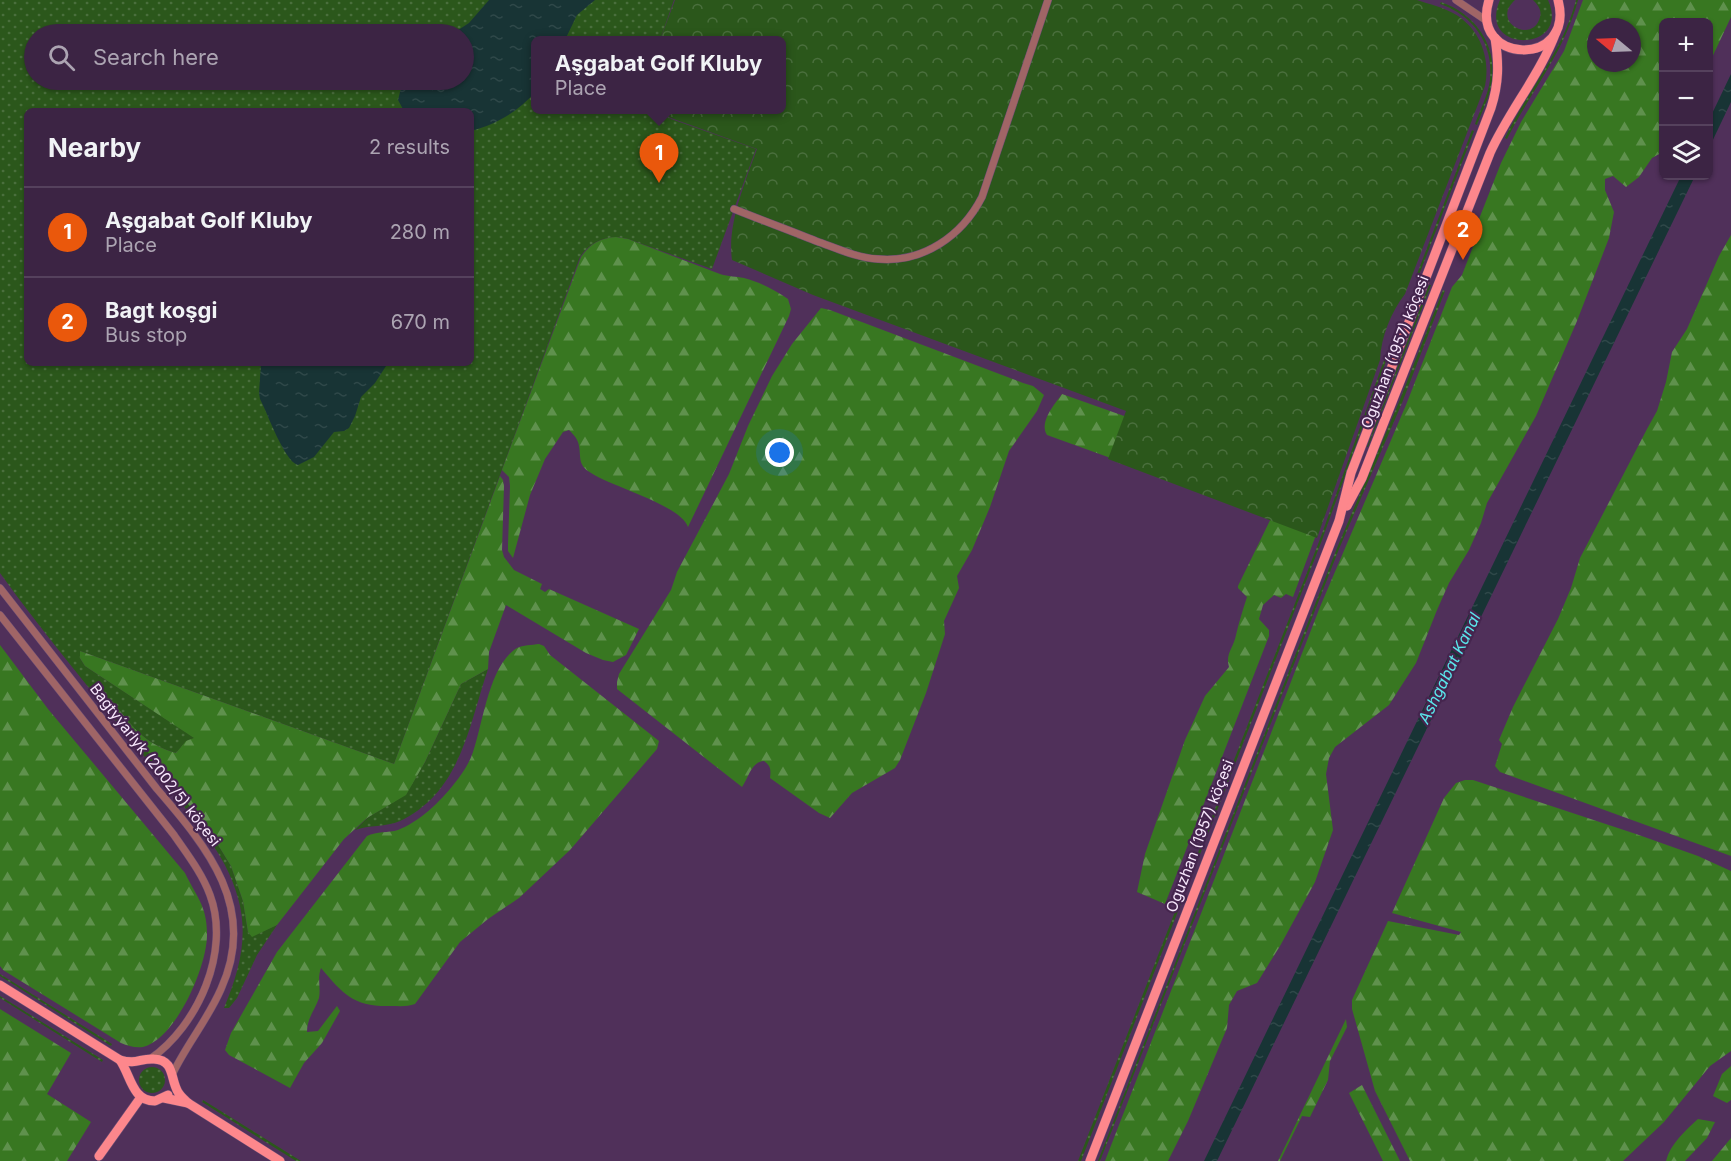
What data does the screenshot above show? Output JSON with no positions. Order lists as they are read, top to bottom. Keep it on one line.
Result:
{"streets":{"main road":["Oguzhan (1957) köçesi"],"street":["Bagtyýarlyk (2002/5) köçesi"]},"water":["Ashgabat Kanal"],"north":"left","page":{"map_buttons":["+","−"],"search":"Search here","popup":["Aşgabat Golf Kluby","Place"],"heading":["Nearby","2 results"],"pins":["1","2"],"list":[{"mark":"1","name":"Aşgabat Golf Kluby","note":"Place","value":"280 m"},{"mark":"2","name":"Bagt koşgi","note":"Bus stop","value":"670 m"}]}}
